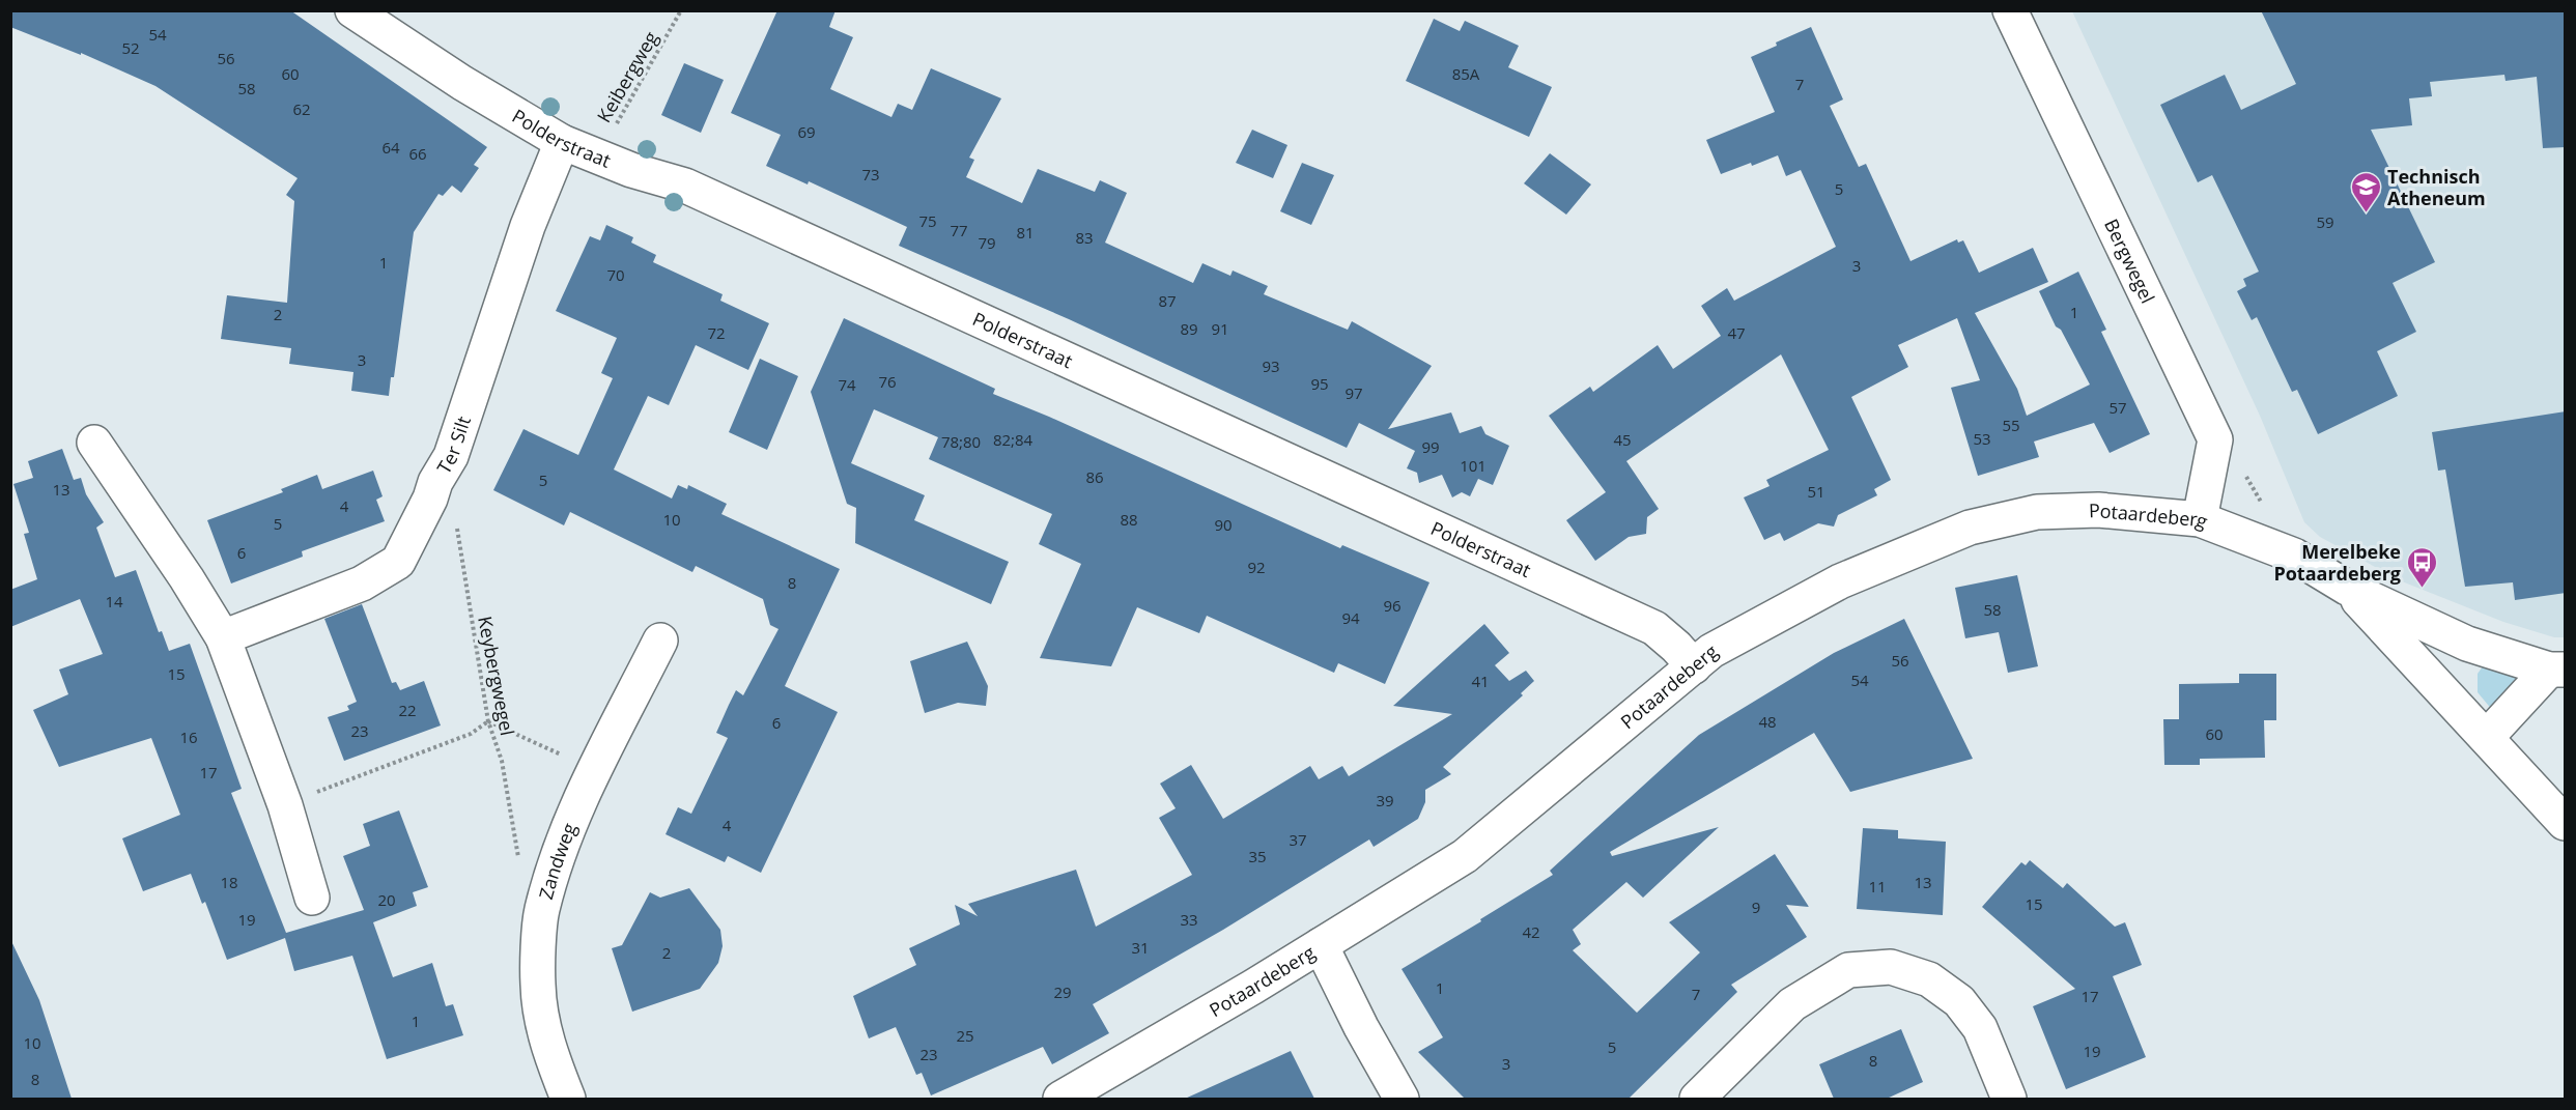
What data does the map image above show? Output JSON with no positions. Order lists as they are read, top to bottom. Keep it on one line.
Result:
{"streets":{"street":["Polderstraat","Bergwegel","Ter Silt","Potaardeberg","Zandweg"],"path":["Keibergweg","Keybergwegel"]},"crossings":[["Keibergweg","Polderstraat"],["Polderstraat","Ter Silt"],["Polderstraat","Potaardeberg"],["Ter Silt","Keybergwegel"]],"places":{"school or university":["Technisch Atheneum"],"bus stop":["Merelbeke Potaardeberg"]},"house_numbers":["54","52","56","60","85A","7","58","62","69","64","66","73","5","75","59","77","81","83","79","1","3","70","87","1","2","89","91","72","47","3","93","76","95","74","97","57","55","53","82;84","45","78;80","99","101","86","5","13","51","4","10","88","5","90","6","92","8","14","96","58","94","56","15","54","41","22","48","6","23","60","16","17","39","4","37","35","18","13","11","20","15","9","19","33","42","31","2","1","29","7","17","1","25","10","5","19","23","8","3","8"]}
